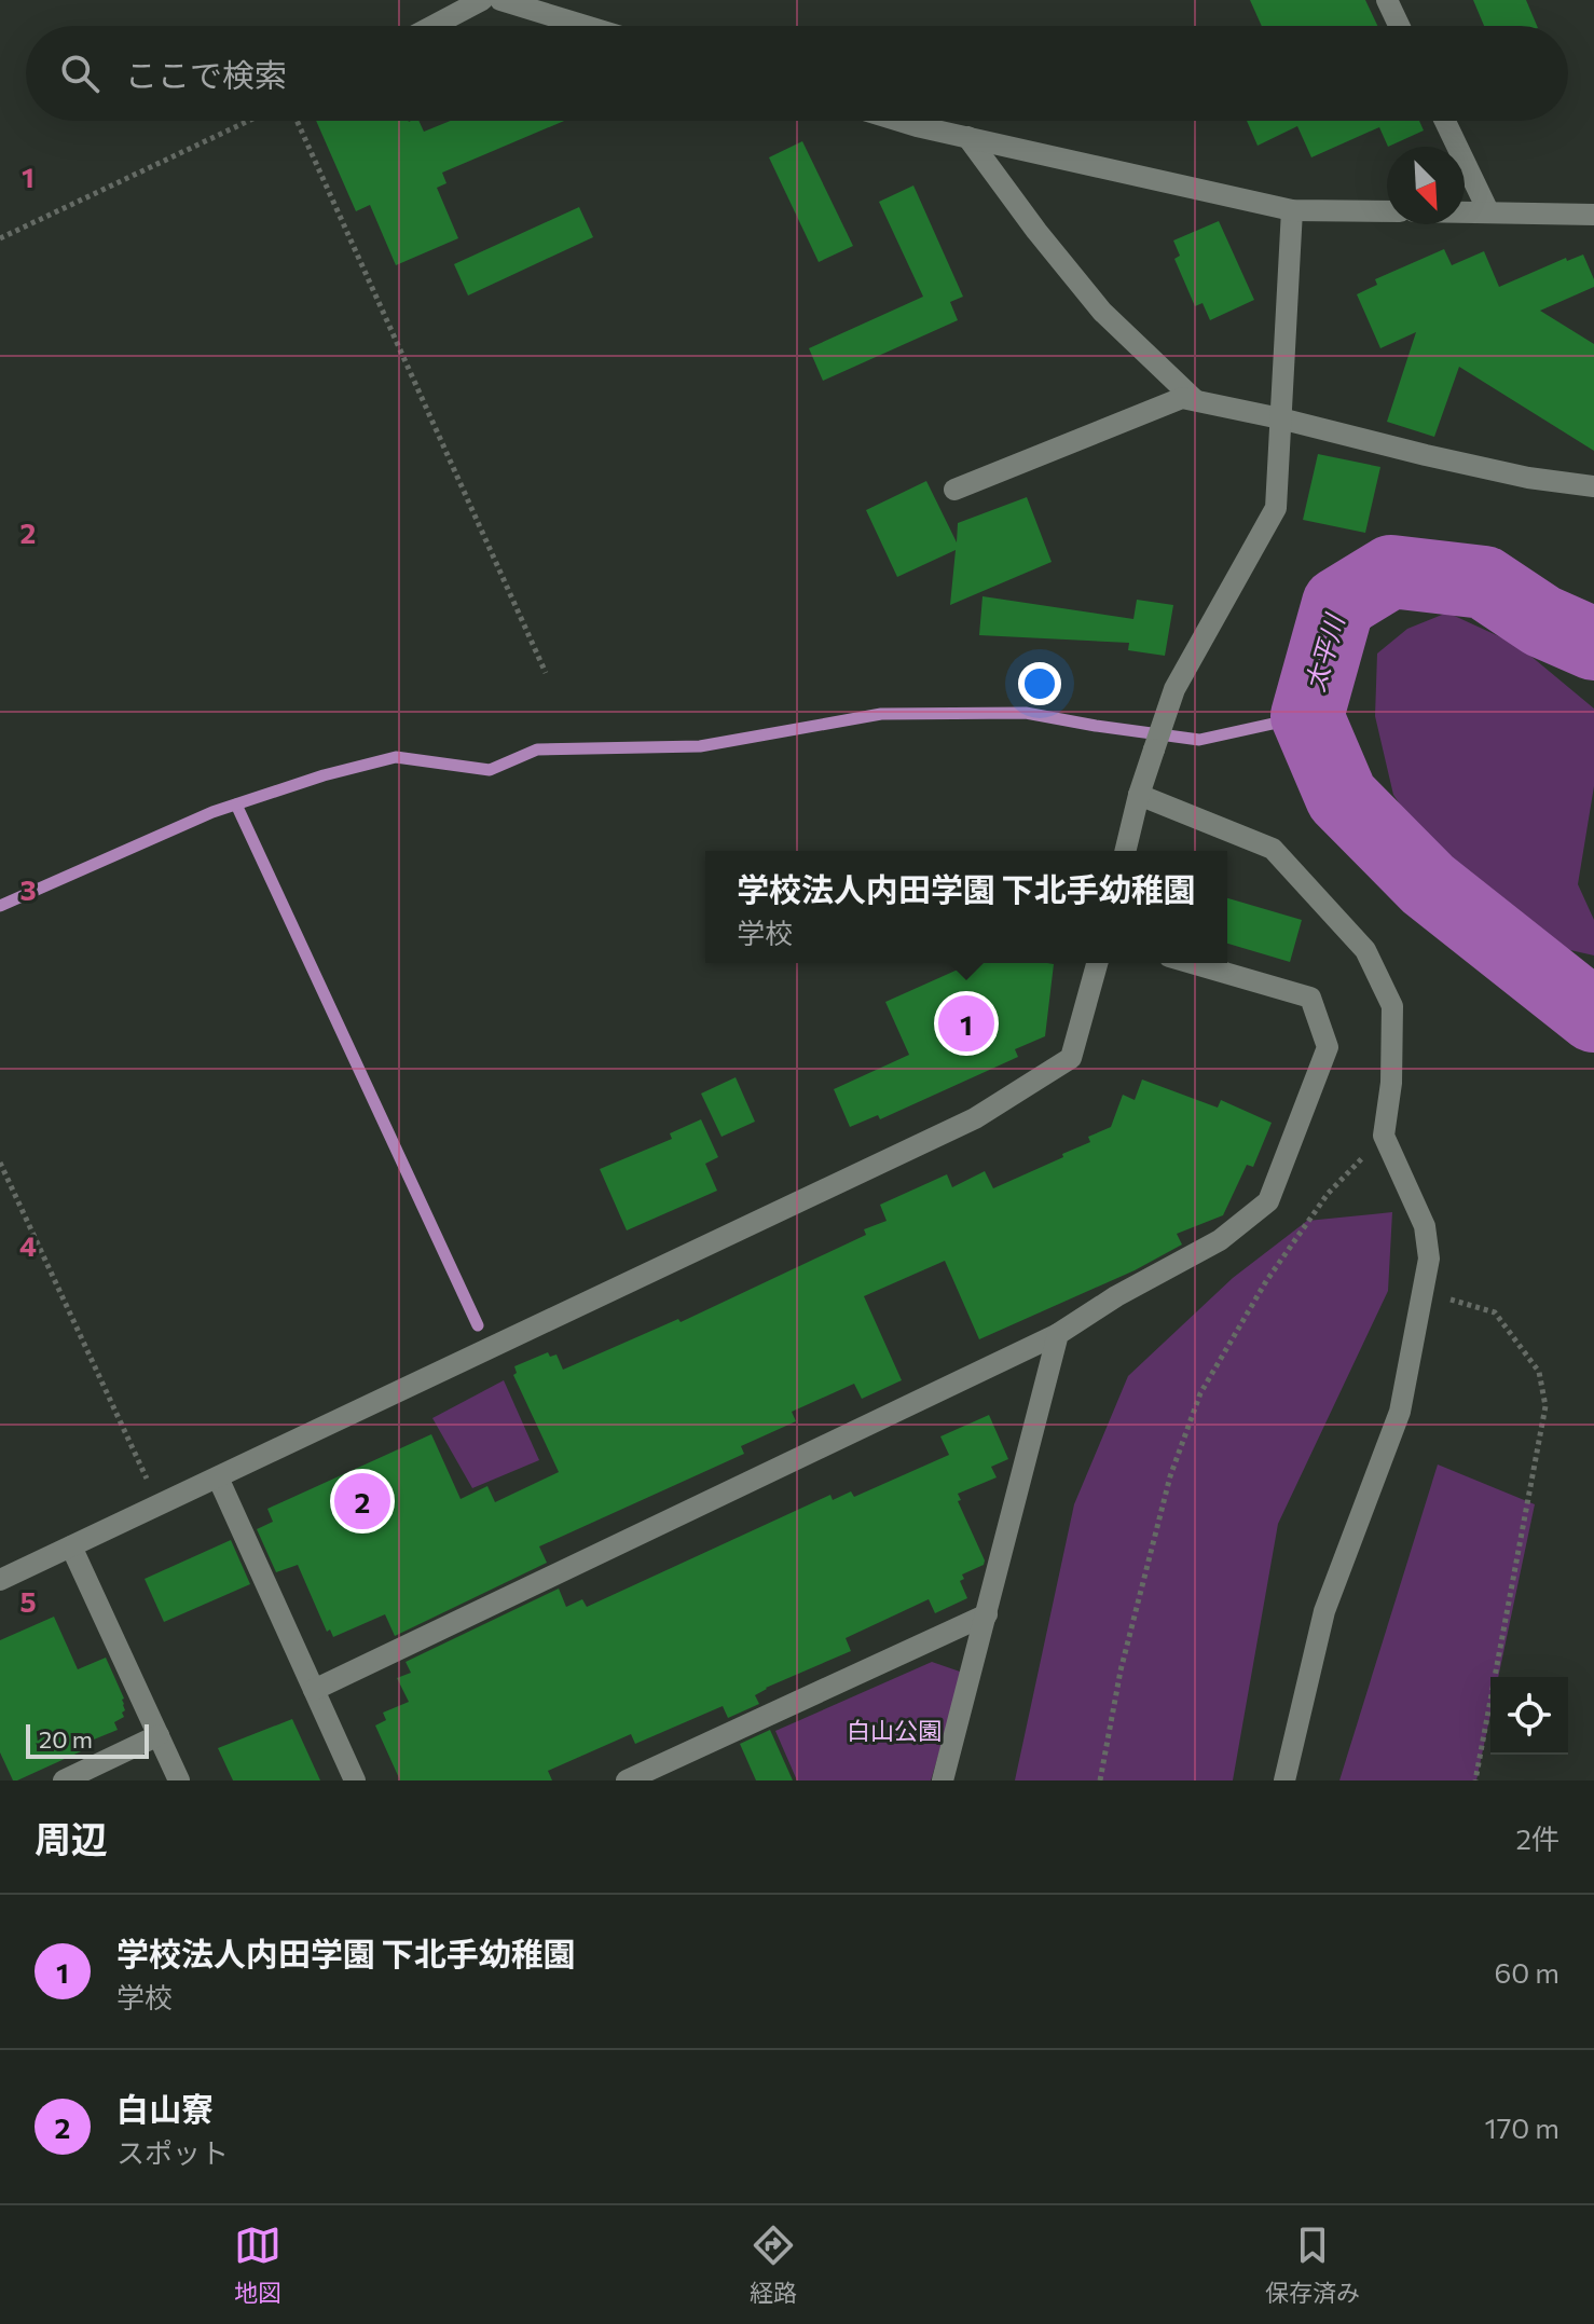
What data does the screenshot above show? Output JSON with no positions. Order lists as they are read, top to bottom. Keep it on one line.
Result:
{"water":["太平川"],"parks":["白山公園"],"scale_bar":"20 m","north":"bottom right","page":{"search":"ここで検索","popup":["学校法人内田学園 下北手幼稚園","学校"],"pins":["1","2"],"scale":"20 m","heading":["周辺","2件"],"list":[{"mark":"1","name":"学校法人内田学園 下北手幼稚園","note":"学校","value":"60 m"},{"mark":"2","name":"白山寮","note":"スポット","value":"170 m"}],"nav":["地図","経路","保存済み"]},"grid":{"rows":["1","2","3","4","5"]}}
